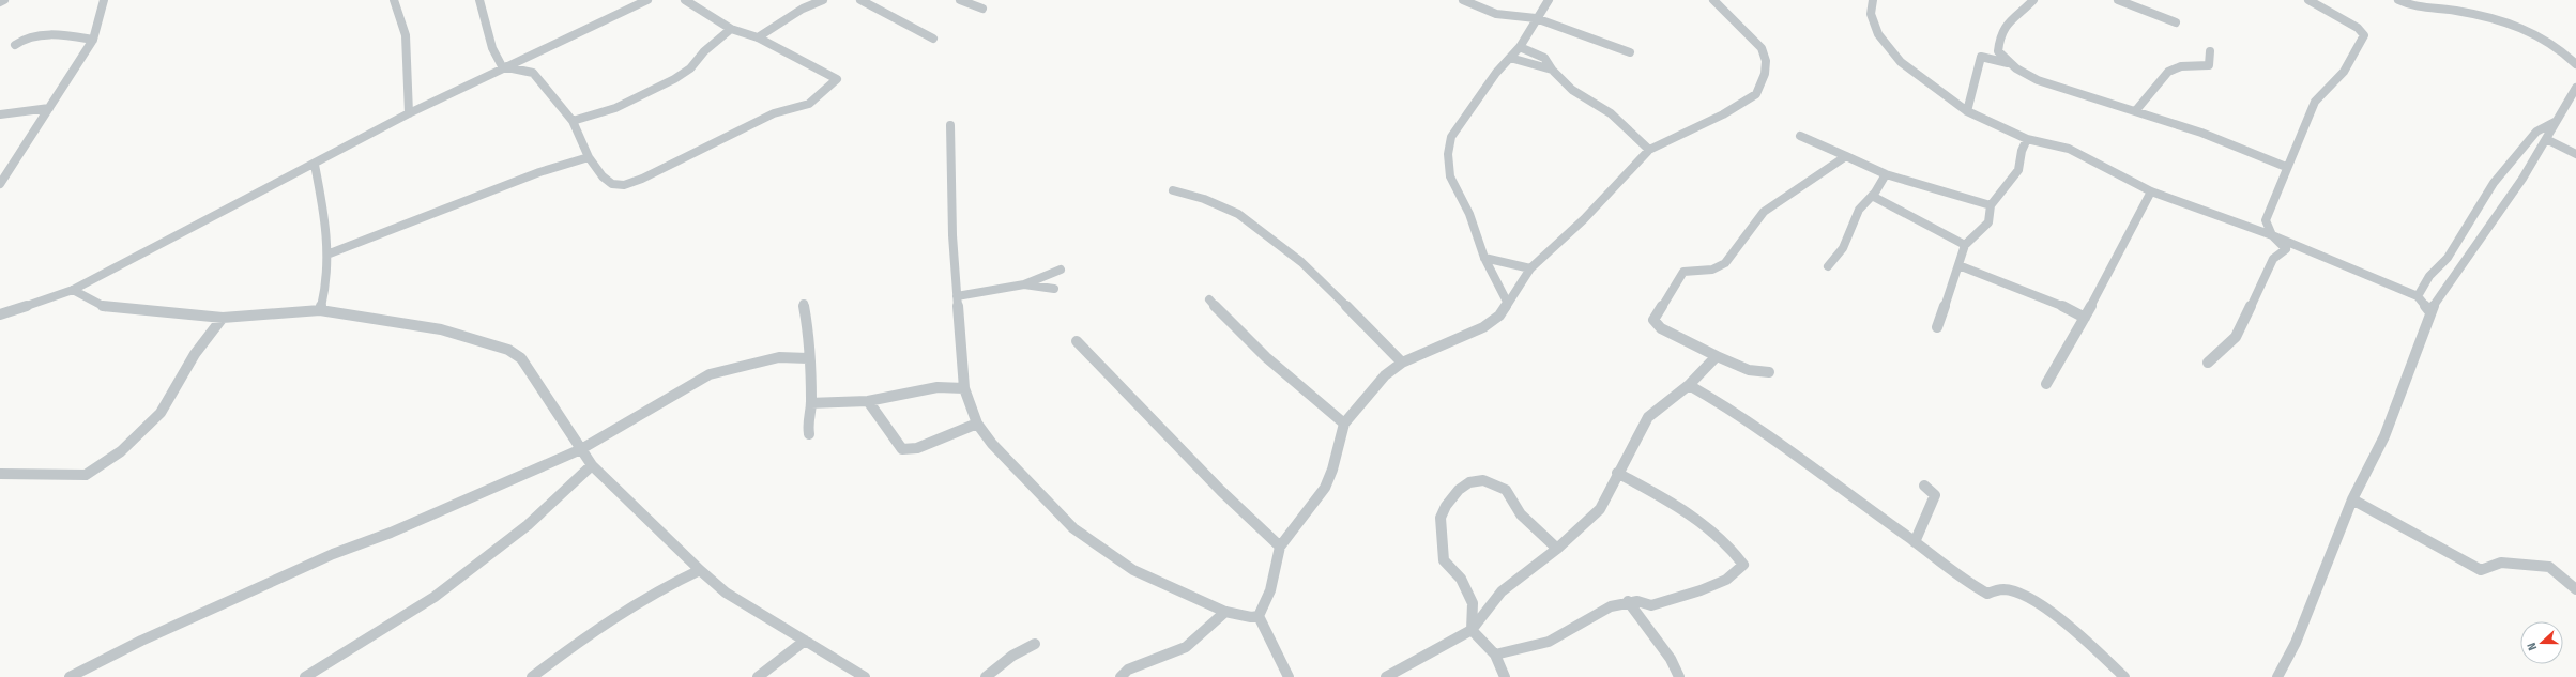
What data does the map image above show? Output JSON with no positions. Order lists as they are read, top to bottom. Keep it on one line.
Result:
{"north":"left"}
